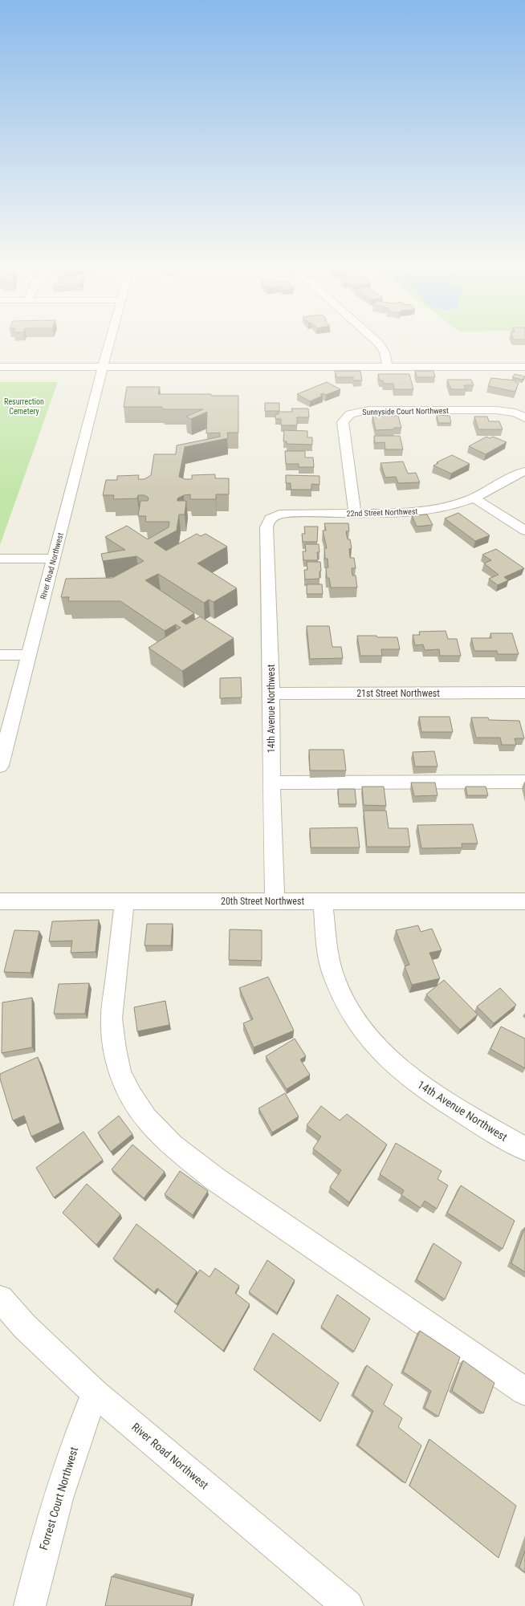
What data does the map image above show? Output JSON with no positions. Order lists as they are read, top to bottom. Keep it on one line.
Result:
{"streets":{"street":["Sunnyside Court Northwest","22nd Street Northwest","River Road Northwest","21st Street Northwest","14th Avenue Northwest","20th Street Northwest","Forrest Court Northwest"]},"crossings":[["Sunnyside Court Northwest","22nd Street Northwest"],["22nd Street Northwest","14th Avenue Northwest"],["River Road Northwest","Forrest Court Northwest"],["21st Street Northwest","14th Avenue Northwest"],["14th Avenue Northwest","20th Street Northwest"]],"parks":["Resurrection Cemetery"]}
